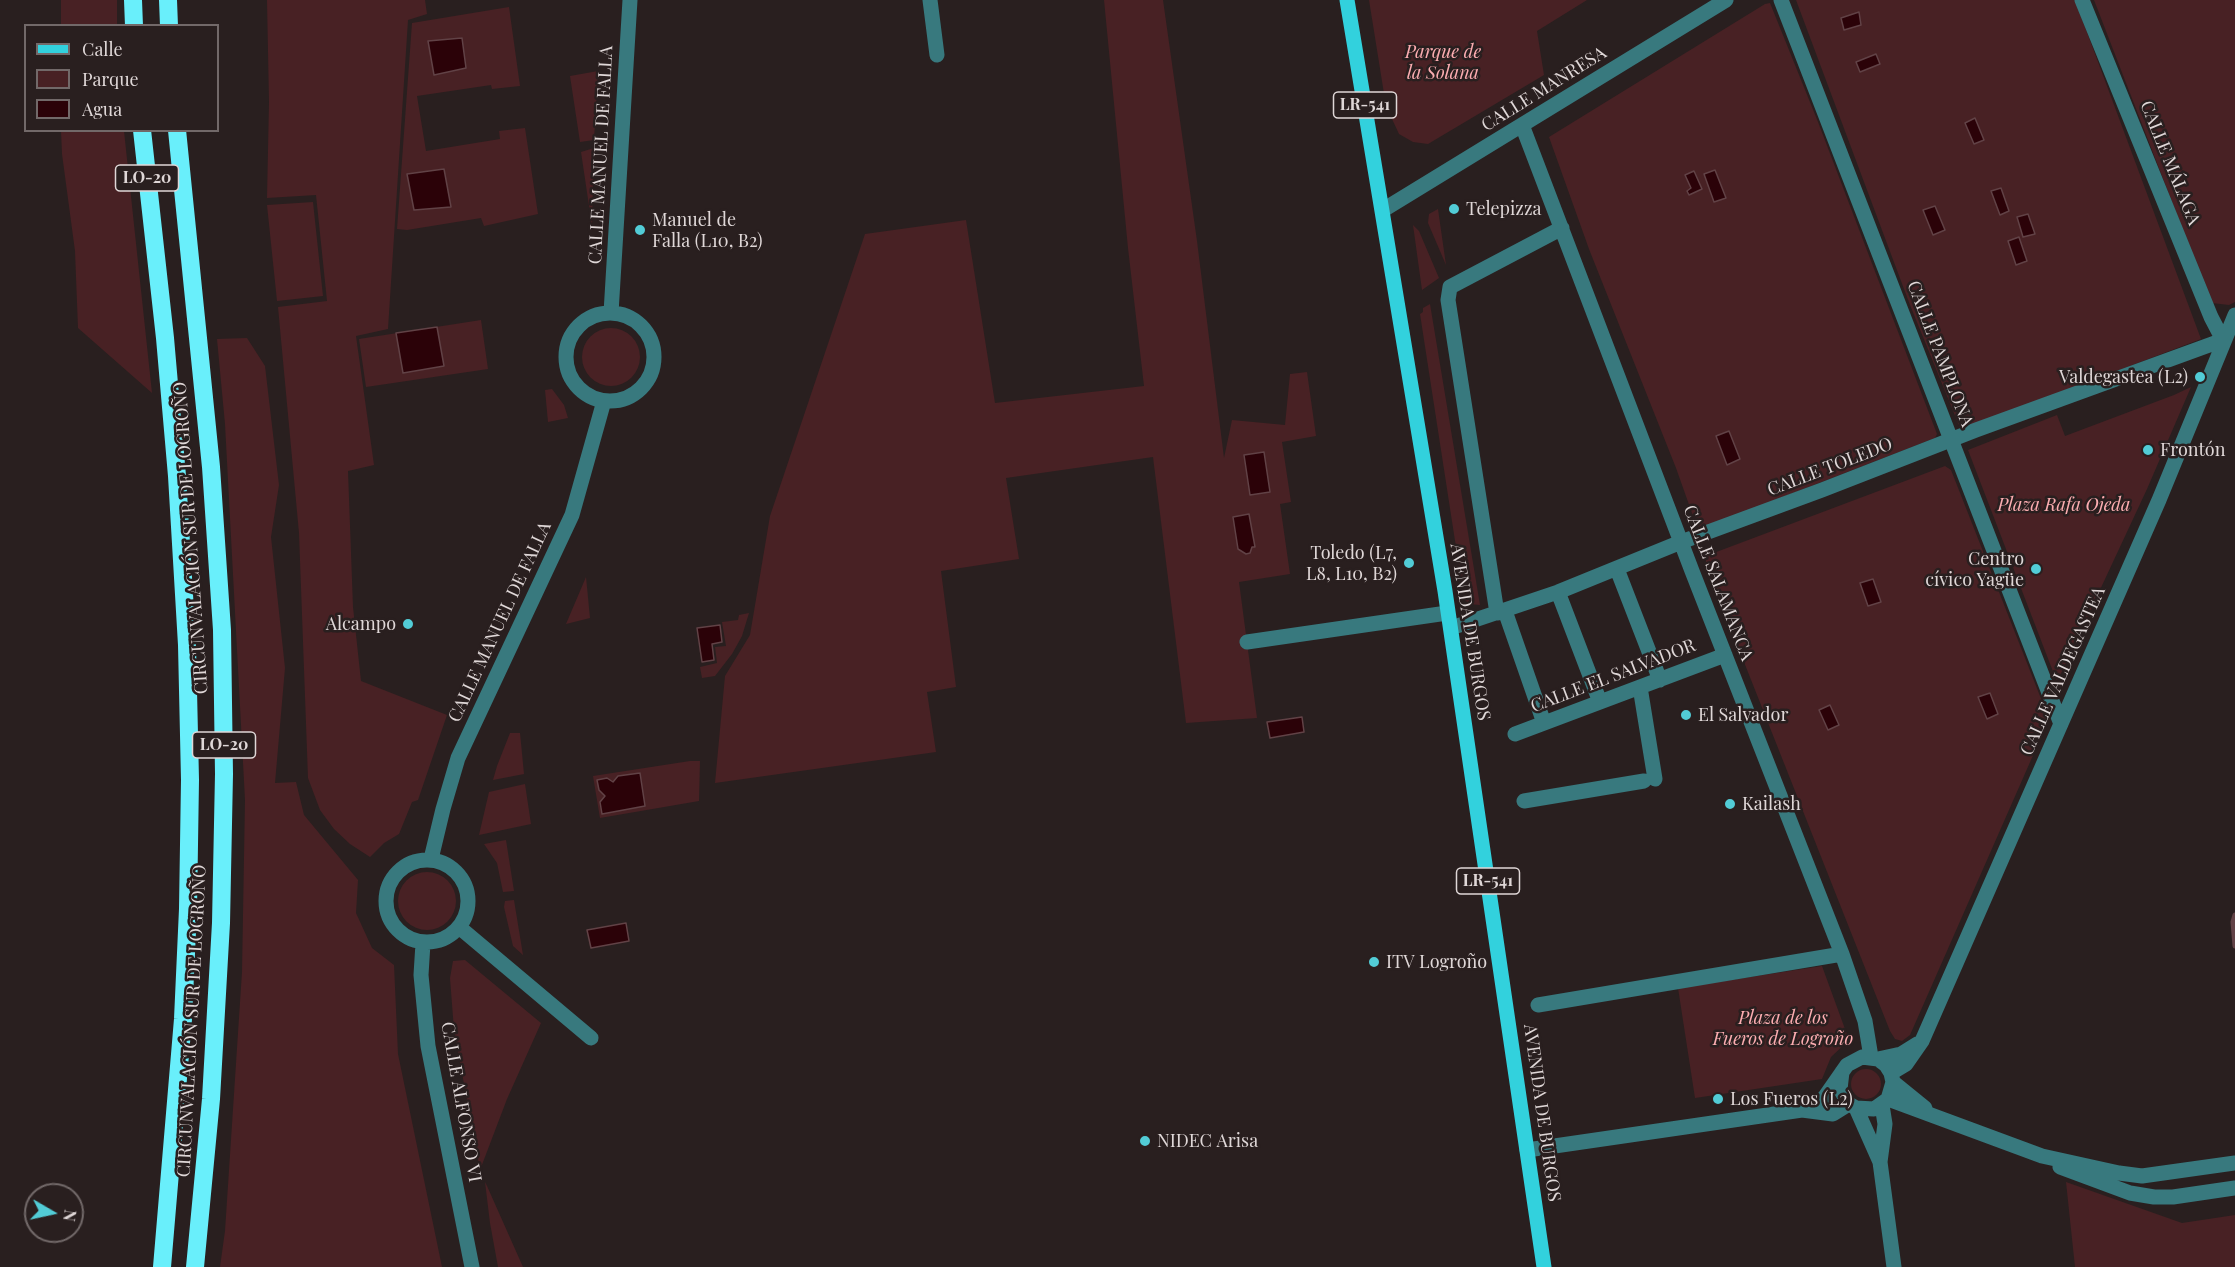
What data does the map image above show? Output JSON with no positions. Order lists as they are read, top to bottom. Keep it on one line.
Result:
{"streets":{"highway":["LO-20","CIRCUNVALACIÓN SUR DE LOGROÑO"],"main road":["LR-541","AVENIDA DE BURGOS"],"street":["CALLE MANRESA","CALLE MANUEL DE FALLA","CALLE MÁLAGA","CALLE PAMPLONA","CALLE TOLEDO","CALLE SALAMANCA","CALLE VALDEGASTEA","CALLE EL SALVADOR","CALLE ALFONSO VI"]},"crossings":[["CALLE MANRESA","CALLE SALAMANCA"],["CALLE MANRESA","AVENIDA DE BURGOS"],["CALLE MANUEL DE FALLA","CALLE ALFONSO VI"],["CALLE MÁLAGA","CALLE TOLEDO"],["CALLE MÁLAGA","CALLE VALDEGASTEA"],["CALLE PAMPLONA","CALLE TOLEDO"],["CALLE PAMPLONA","CALLE VALDEGASTEA"],["CALLE TOLEDO","CALLE SALAMANCA"],["CALLE TOLEDO","AVENIDA DE BURGOS"],["CALLE TOLEDO","CALLE VALDEGASTEA"],["CALLE SALAMANCA","CALLE VALDEGASTEA"],["CALLE SALAMANCA","CALLE EL SALVADOR"]],"parks":["Parque de la Solana","Plaza Rafa Ojeda","Plaza de los Fueros de Logroño"],"places":["Telepizza","Manuel de Falla (L10, B2)","Valdegastea (L2)","Frontón","Toledo (L7, L8, L10, B2)","Centro cívico Yagüe","Alcampo","El Salvador","Kailash","ITV Logroño","Los Fueros (L2)","NIDEC Arisa"],"legend":["Calle","Parque","Agua"],"north":"right"}
